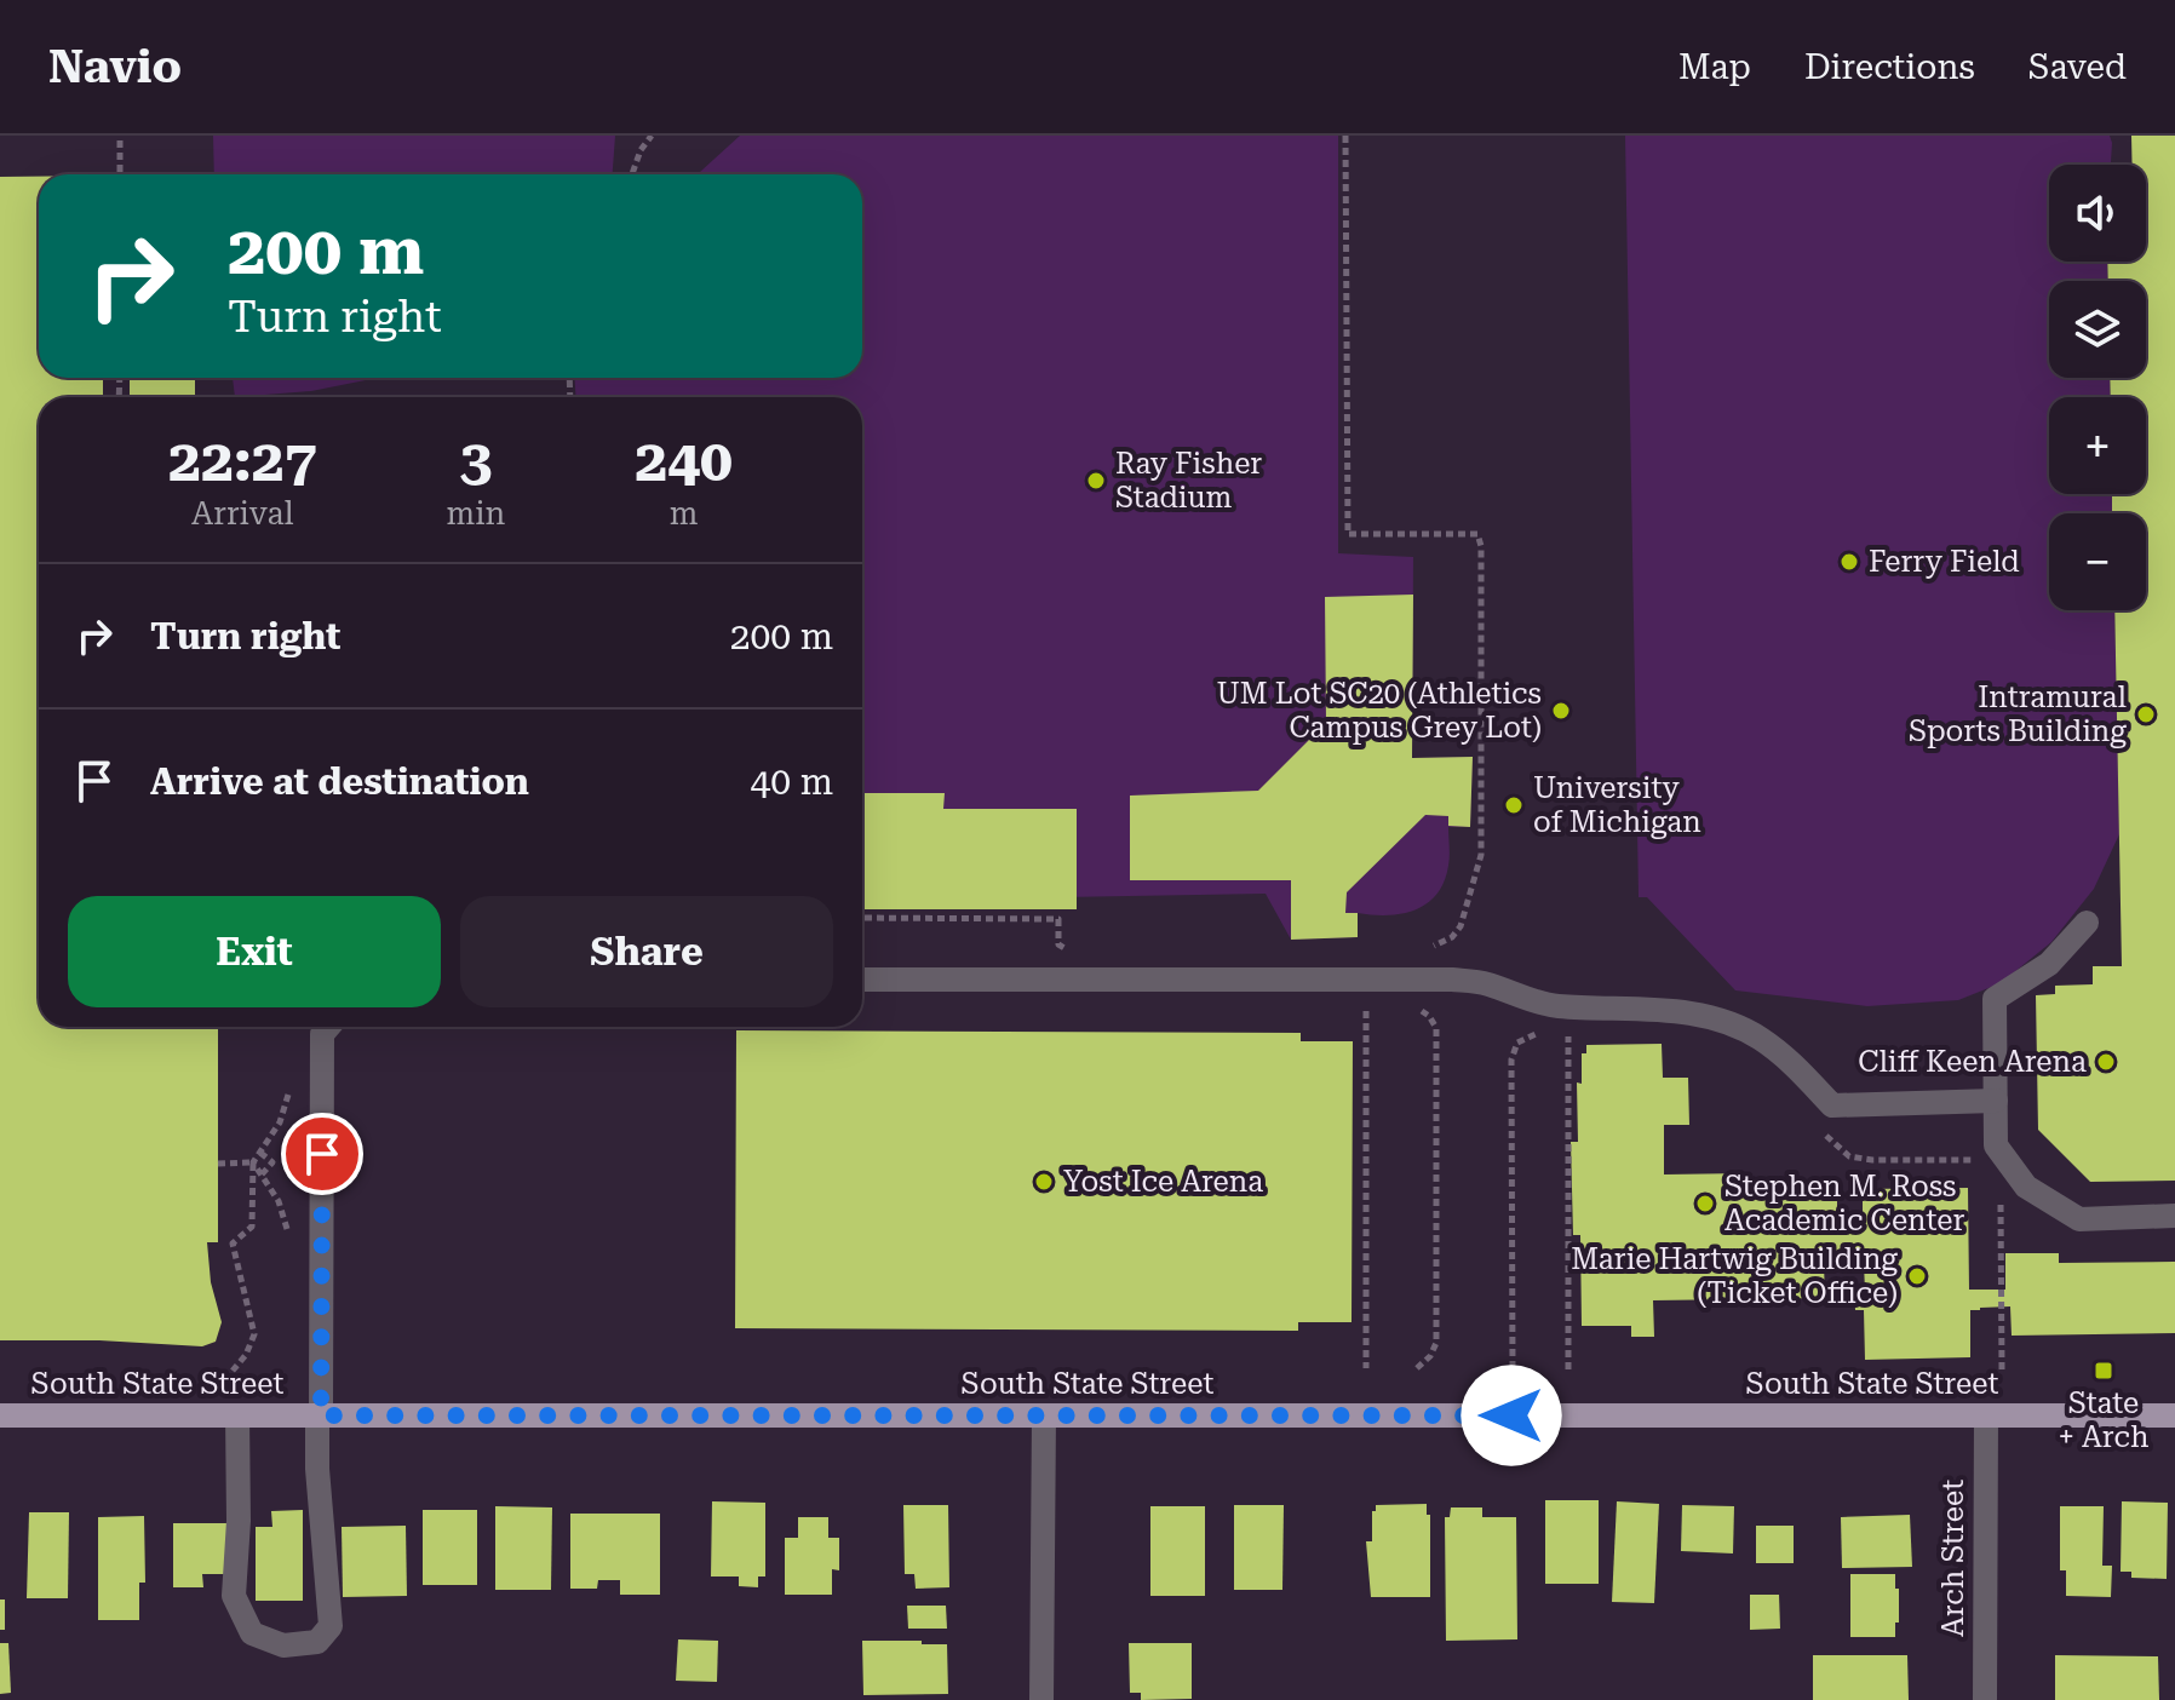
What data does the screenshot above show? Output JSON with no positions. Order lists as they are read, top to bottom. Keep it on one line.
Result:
{"streets":{"main road":["South State Street"],"street":["Arch Street"]},"crossings":[["South State Street","Arch Street"]],"places":{"other":["Ray Fisher Stadium","Ferry Field","UM Lot SC20 (Athletics Campus Grey Lot)","Intramural Sports Building","University of Michigan","Cliff Keen Arena","Yost Ice Arena","Stephen M. Ross Academic Center","Marie Hartwig Building (Ticket Office)"],"transit":["State + Arch"]},"page":{"header":"Navio","nav":["Map","Directions","Saved"],"map_buttons":["+","−"],"turn":["200 m","Turn right"],"eta":["22:27","Arrival","3","min","240","m"],"list":[{"name":"Turn right","value":"200 m"},{"name":"Arrive at destination","value":"40 m"}],"buttons":["Exit","Share"]}}
